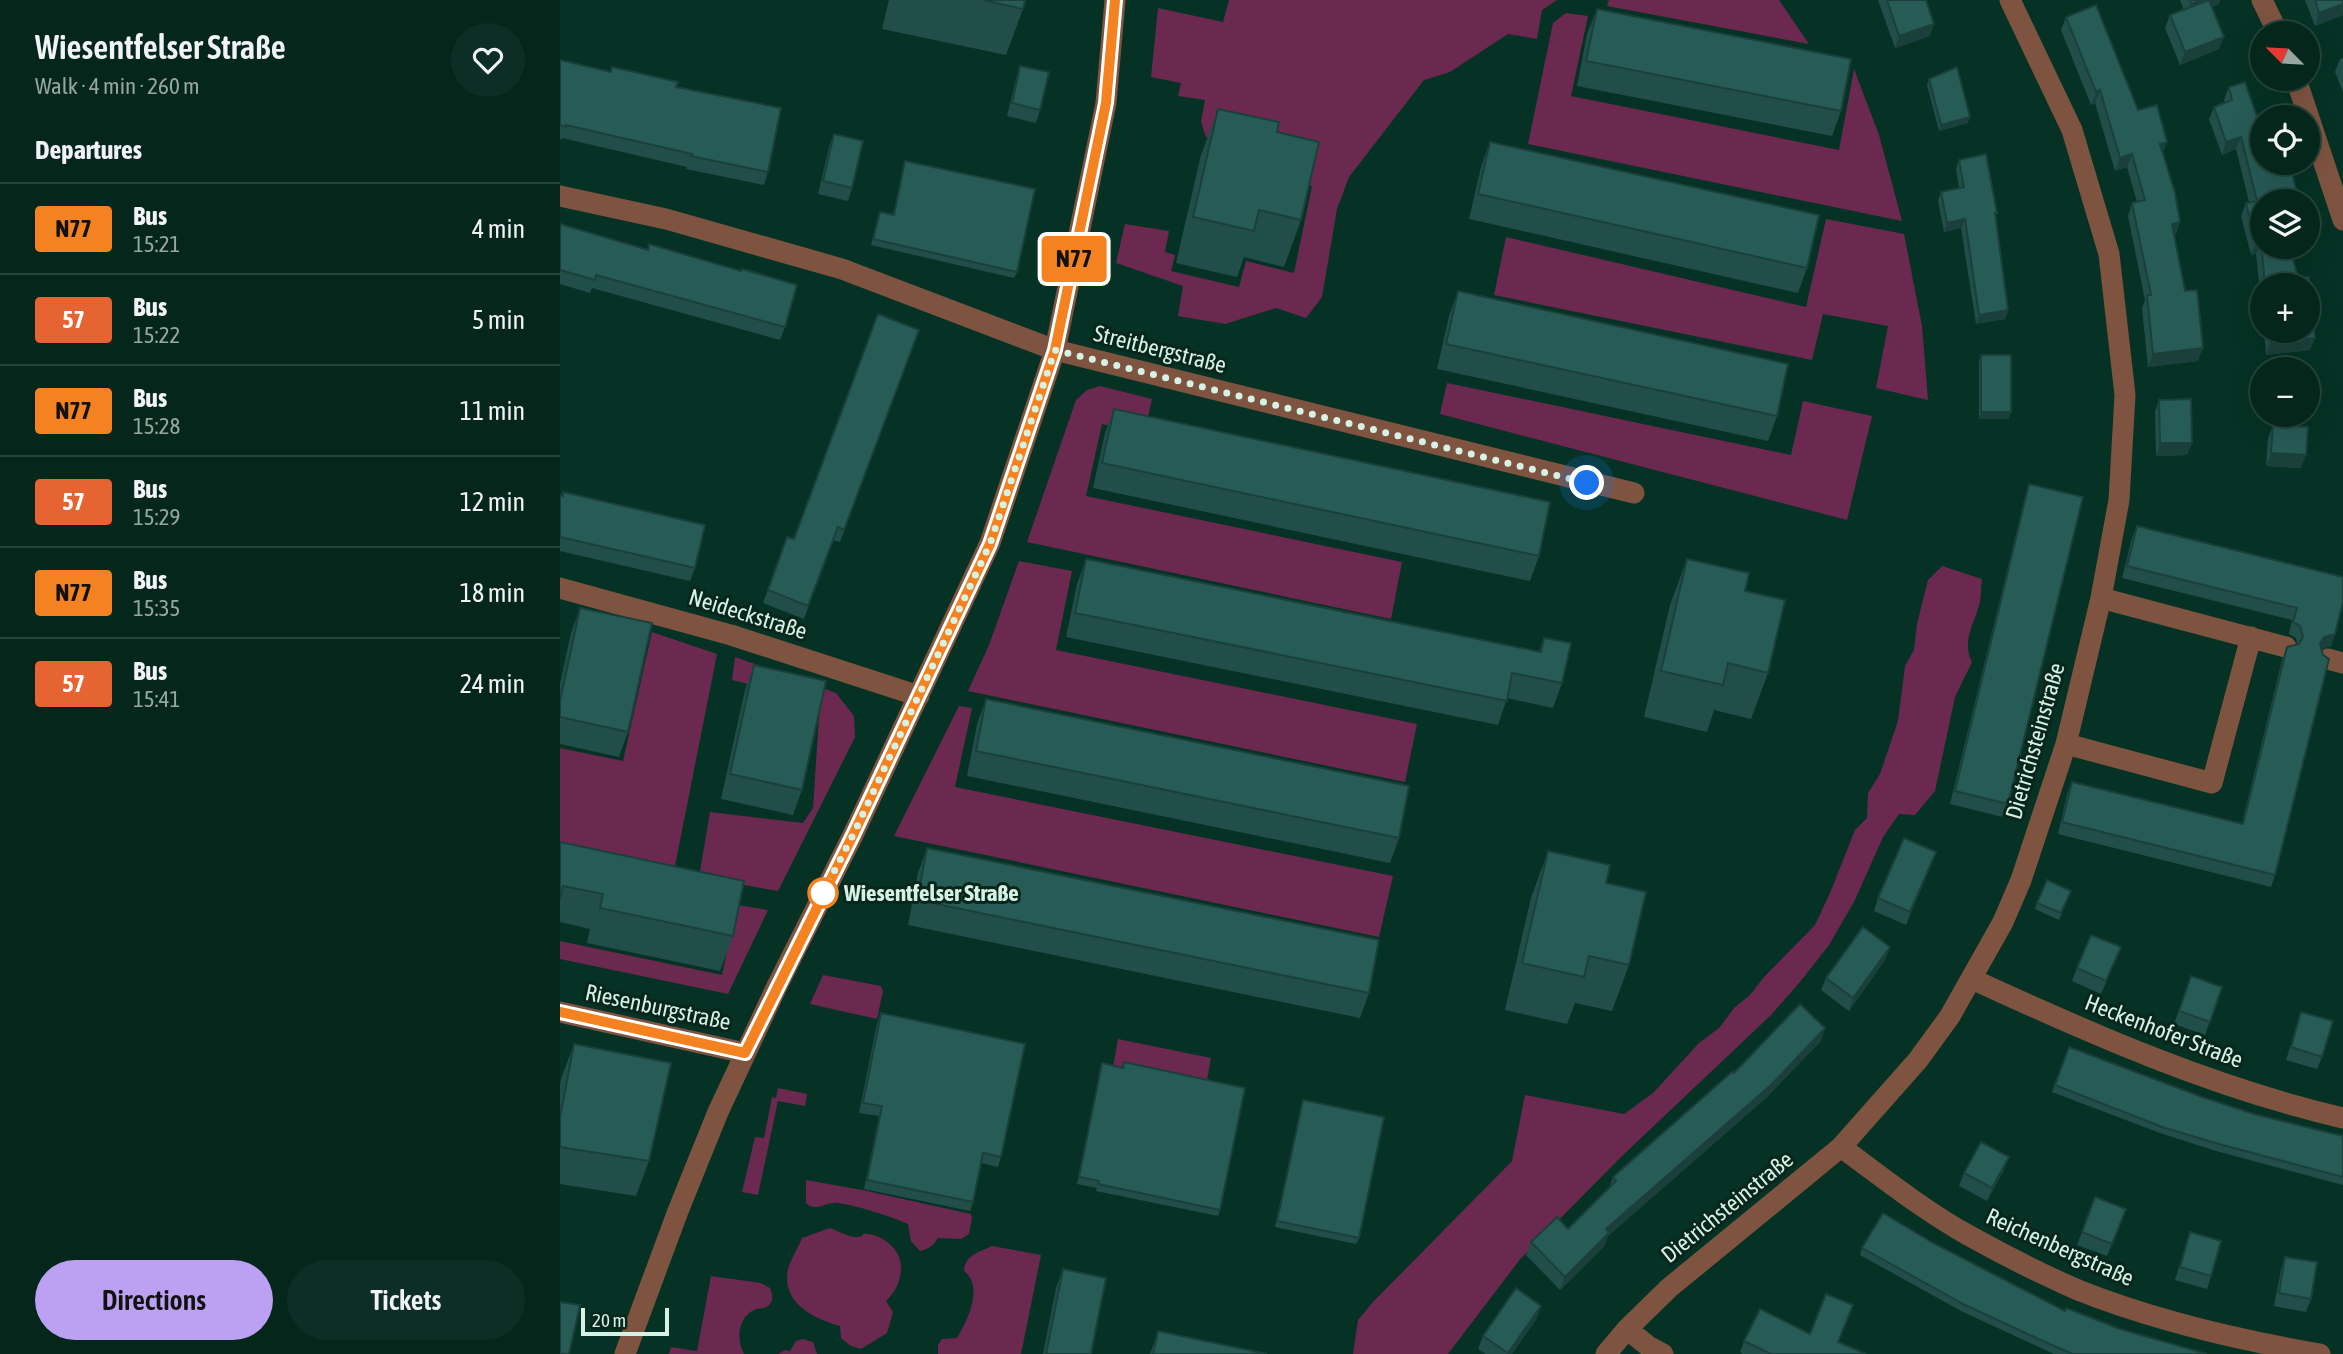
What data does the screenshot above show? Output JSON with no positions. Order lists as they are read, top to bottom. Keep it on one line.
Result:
{"streets":{"street":["Streitbergstraße","Neideckstraße","Dietrichsteinstraße","Riesenburgstraße","Heckenhofer Straße","Reichenbergstraße"]},"crossings":[["Dietrichsteinstraße","Heckenhofer Straße"],["Dietrichsteinstraße","Reichenbergstraße"]],"places":["Wiesentfelser Straße"],"lines":["bus line N77"],"scale_bar":"20 m","north":"top left","page":{"heading":[["Wiesentfelser Straße","Walk · 4 min · 260 m"],"Departures"],"on_map":"N77","map_buttons":["+","−"],"list":[{"mark":"N77","name":"Bus","note":"15:21","value":"4 min"},{"mark":"57","name":"Bus","note":"15:22","value":"5 min"},{"mark":"N77","name":"Bus","note":"15:28","value":"11 min"},{"mark":"57","name":"Bus","note":"15:29","value":"12 min"},{"mark":"N77","name":"Bus","note":"15:35","value":"18 min"},{"mark":"57","name":"Bus","note":"15:41","value":"24 min"}],"buttons":["Directions","Tickets"],"scale":"20 m"}}
